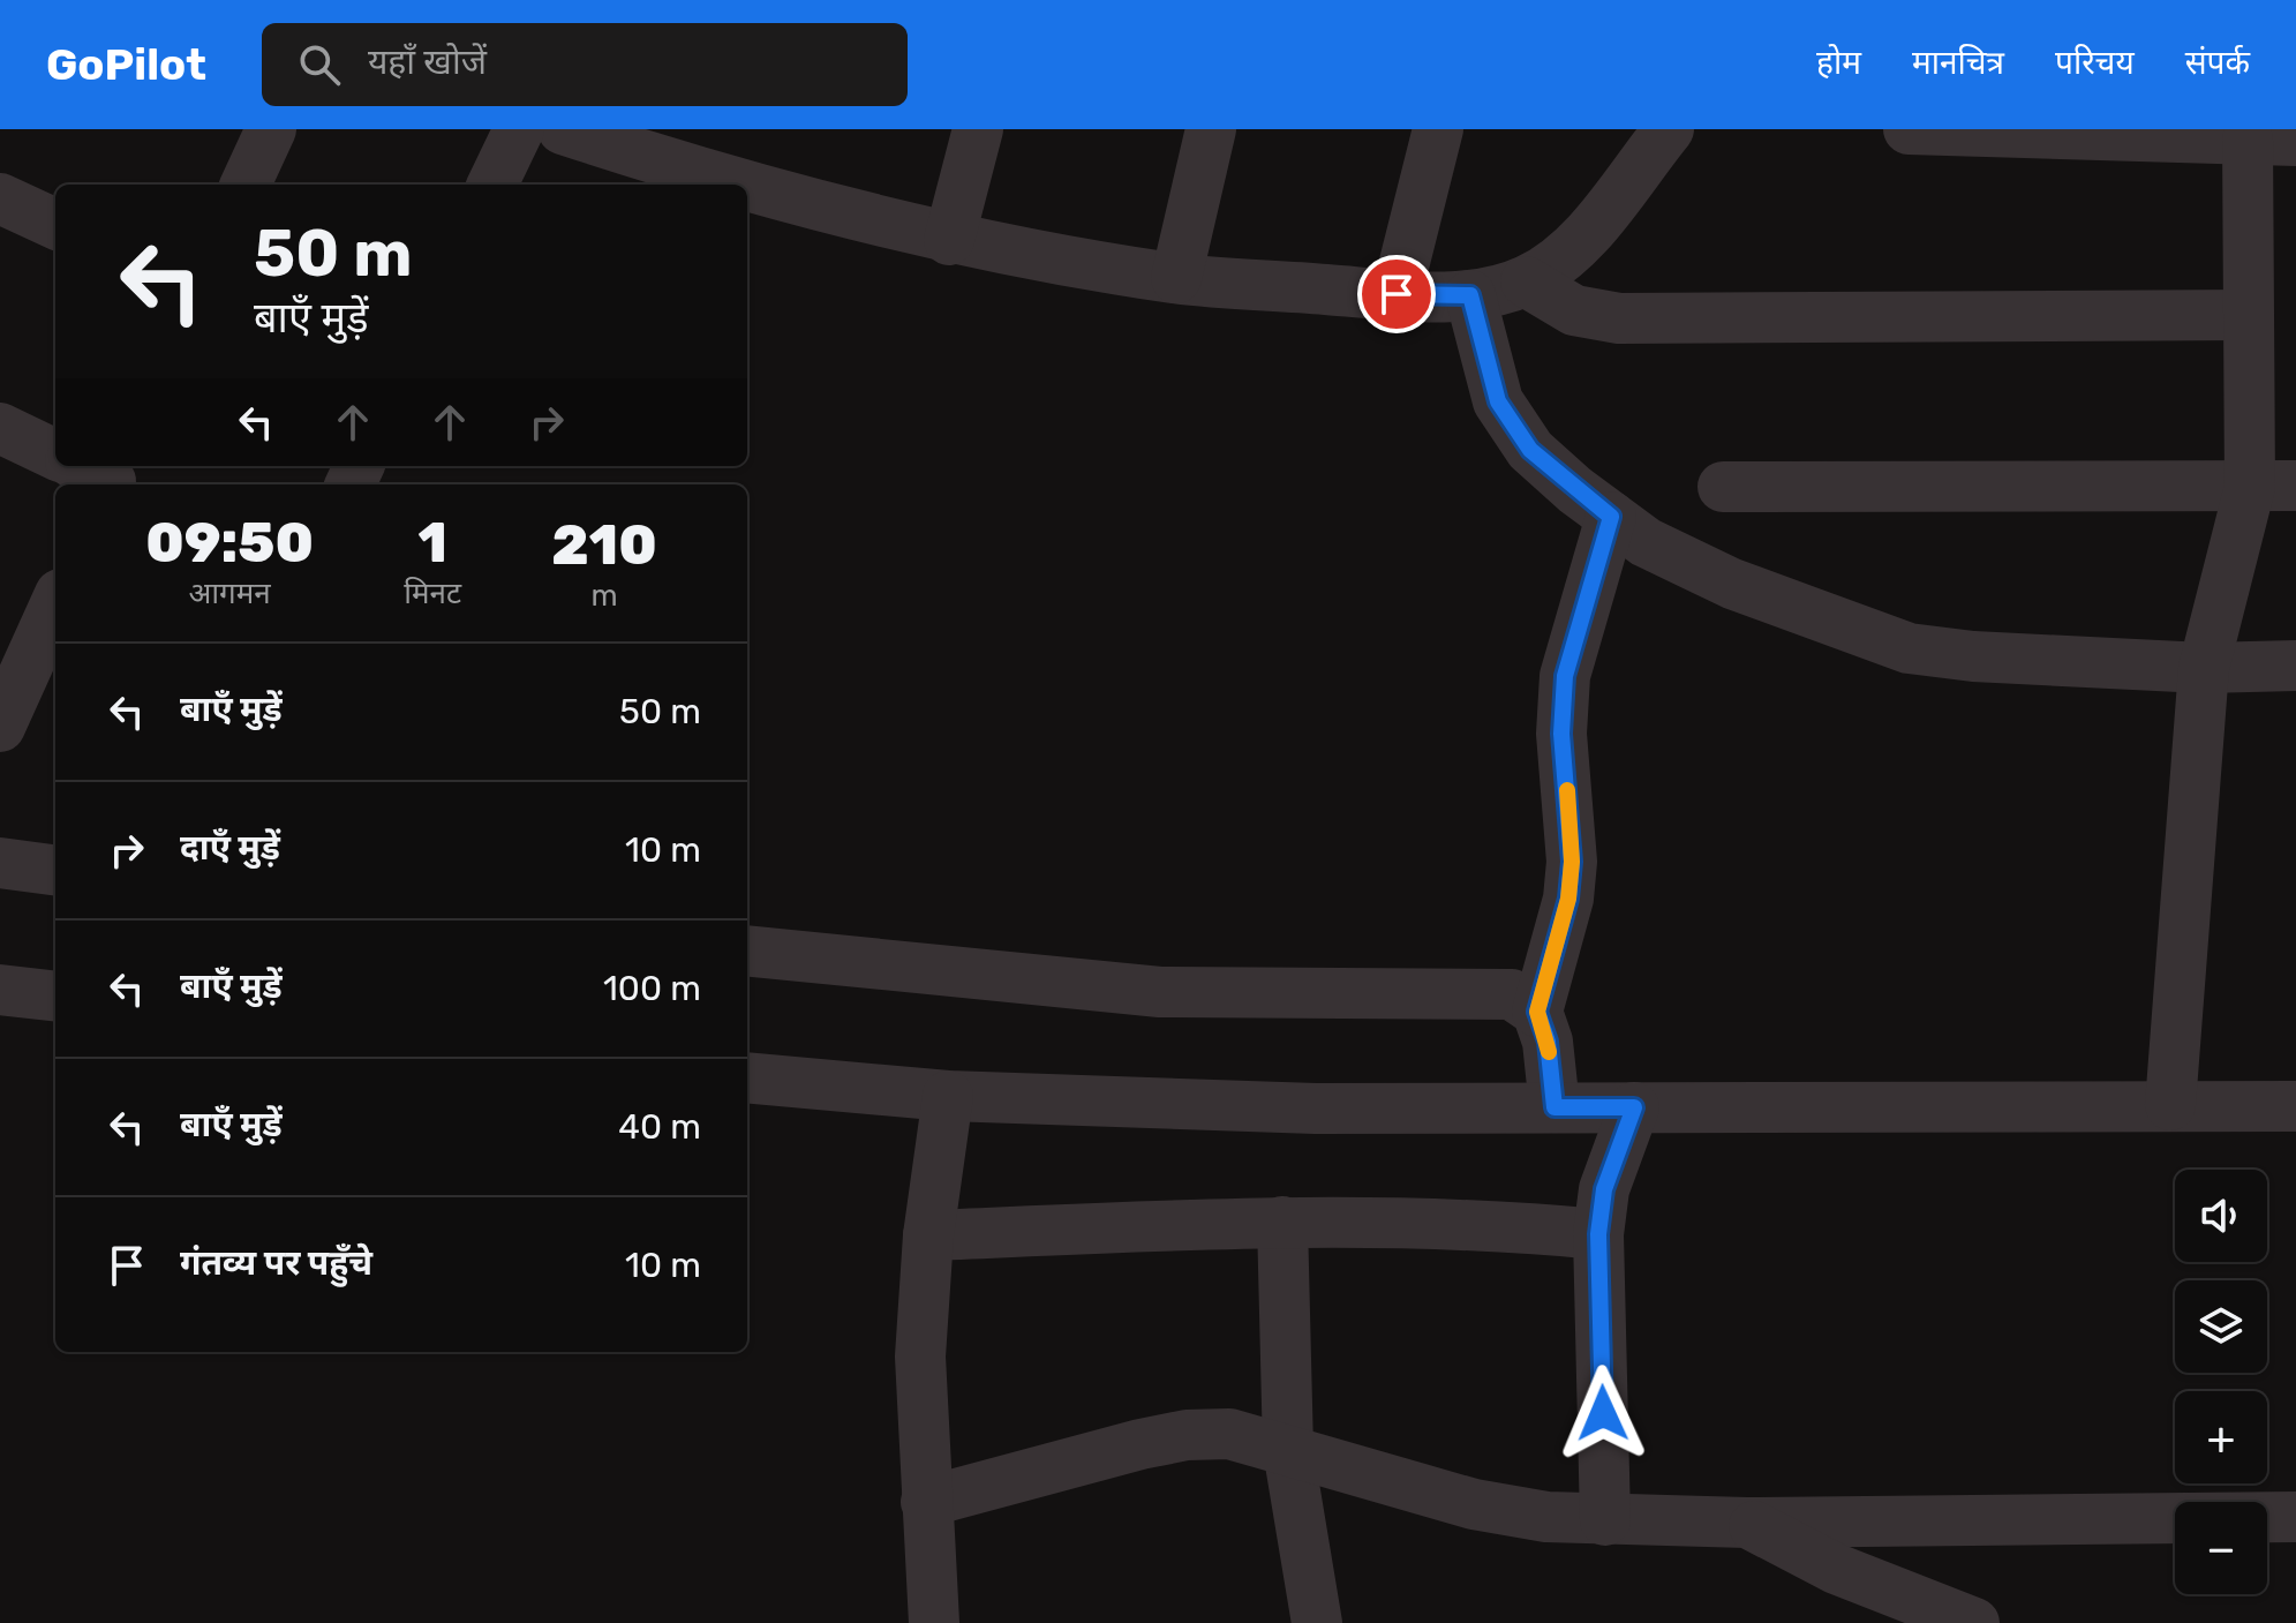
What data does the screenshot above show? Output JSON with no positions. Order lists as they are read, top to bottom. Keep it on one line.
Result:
{"page":{"header":"GoPilot","search":"यहाँ खोजें","nav":["होम","मानचित्र","परिचय","संपर्क"],"turn":["50 m","बाएँ मुड़ें"],"eta":["09:50","आगमन","1","मिनट","210","m"],"list":[{"name":"बाएँ मुड़ें","value":"50 m"},{"name":"दाएँ मुड़ें","value":"10 m"},{"name":"बाएँ मुड़ें","value":"100 m"},{"name":"बाएँ मुड़ें","value":"40 m"},{"name":"गंतव्य पर पहुँचे","value":"10 m"}],"map_buttons":["+","−"]}}
